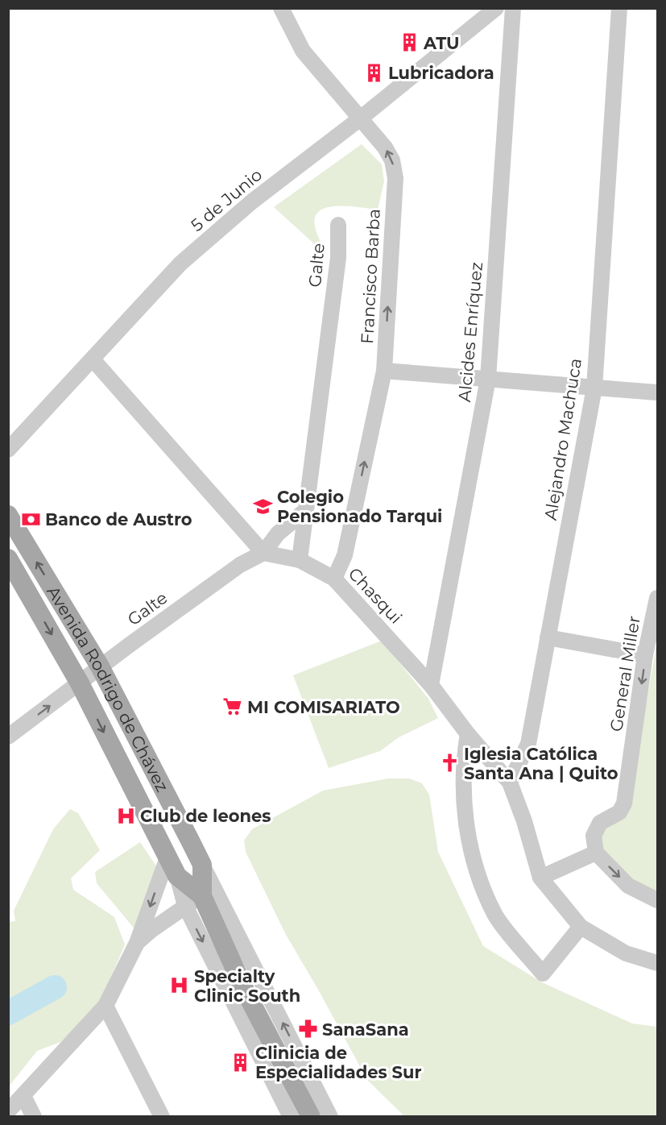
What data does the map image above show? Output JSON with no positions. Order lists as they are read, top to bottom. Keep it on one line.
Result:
{"streets":{"main road":["Avenida Rodrigo de Chávez"],"street":["5 de Junio","Galte","Francisco Barba","Alcides Enríquez","Alejandro Machuca","Chasqui","General Miller"]},"crossings":[["5 de Junio","Francisco Barba"],["Galte","Chasqui"],["Galte","Avenida Rodrigo de Chávez"],["Francisco Barba","Chasqui"],["Alcides Enríquez","Chasqui"],["Alejandro Machuca","Chasqui"]],"one_way":["Francisco Barba","General Miller"],"places":{"building":["ATU","Lubricadora","Clinicia de Especialidades Sur"],"school or university":["Colegio Pensionado Tarqui"],"bank":["Banco de Austro"],"supermarket":["MI COMISARIATO"],"church":["Iglesia Católica Santa Ana | Quito"],"hospital":["Club de leones","Specialty Clinic South"],"pharmacy":["SanaSana"]}}
